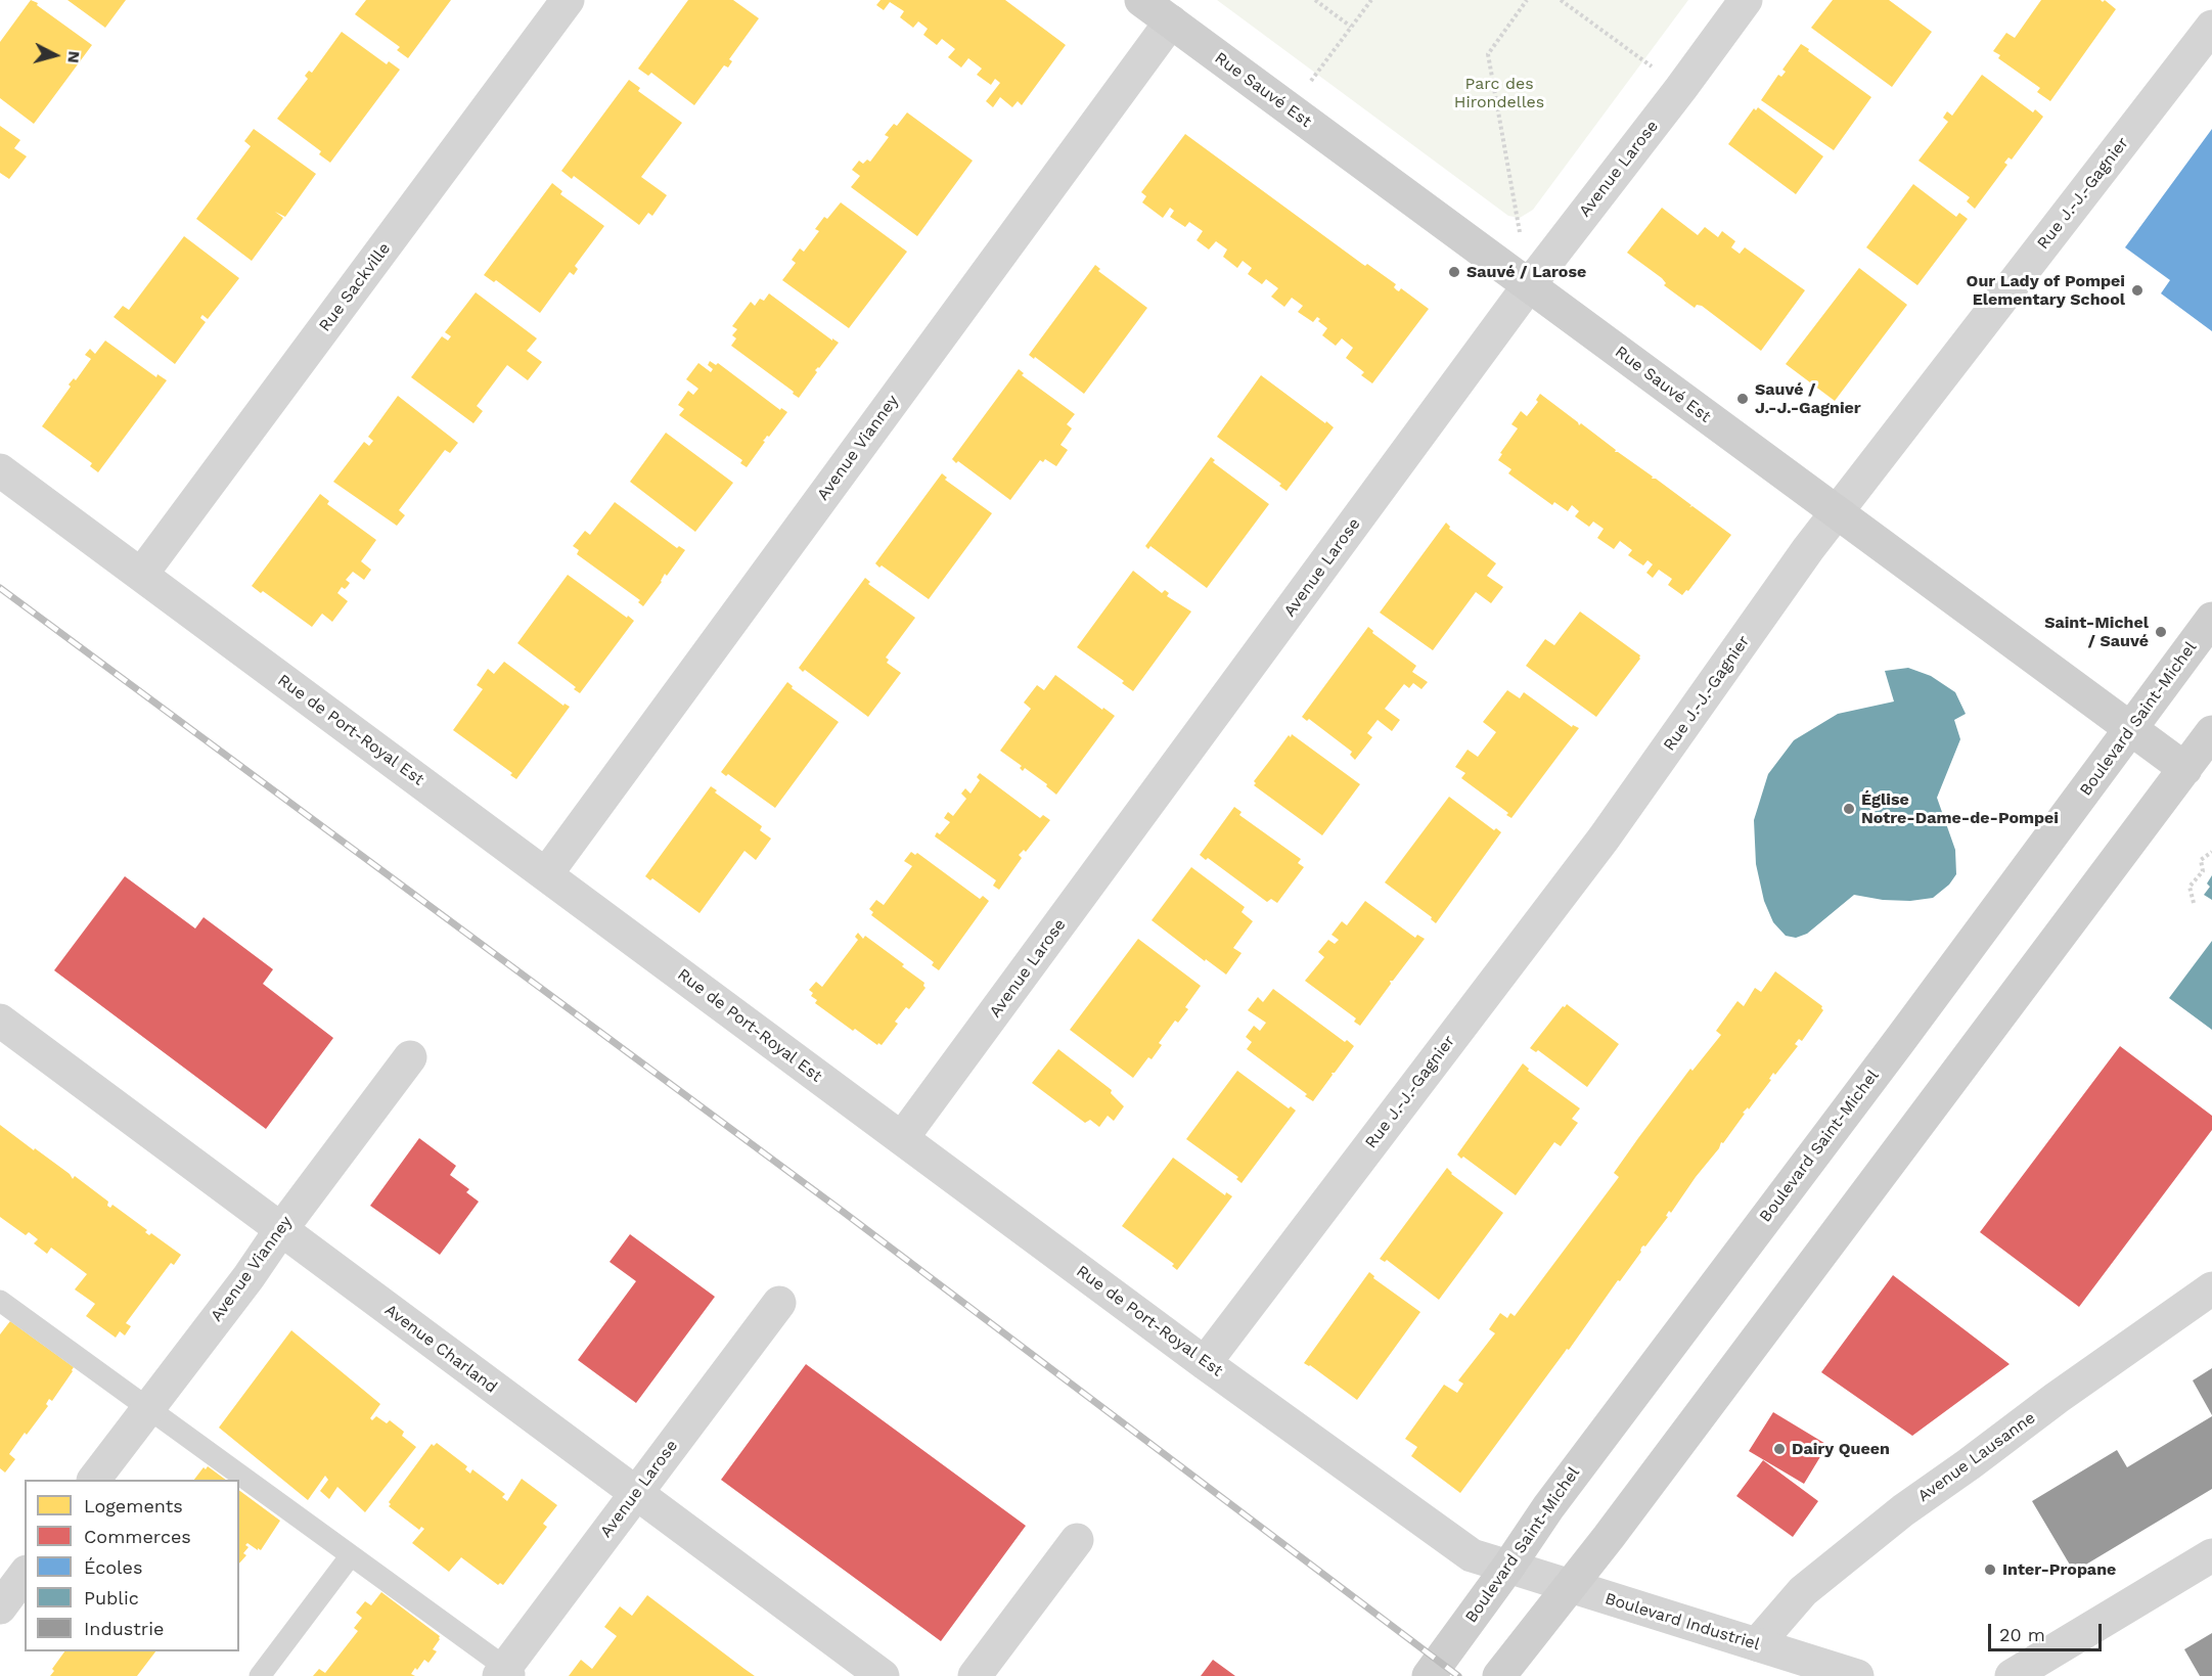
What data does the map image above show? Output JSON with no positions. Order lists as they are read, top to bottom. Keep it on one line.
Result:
{"streets":{"main road":["Rue Sauvé Est","Boulevard Saint-Michel"],"street":["Avenue Larose","Rue J.-J.-Gagnier","Rue Sackville","Avenue Vianney","Rue de Port-Royal Est","Avenue Charland","Avenue Lausanne","Boulevard Industriel"]},"crossings":[["Rue Sauvé Est","Avenue Larose"],["Rue Sauvé Est","Rue J.-J.-Gagnier"],["Rue Sauvé Est","Avenue Vianney"],["Rue Sauvé Est","Boulevard Saint-Michel"],["Avenue Larose","Rue de Port-Royal Est"],["Avenue Larose","Avenue Charland"],["Rue J.-J.-Gagnier","Rue de Port-Royal Est"],["Rue Sackville","Rue de Port-Royal Est"],["Avenue Vianney","Rue de Port-Royal Est"],["Avenue Vianney","Avenue Charland"],["Boulevard Saint-Michel","Rue de Port-Royal Est"],["Boulevard Saint-Michel","Boulevard Industriel"],["Rue de Port-Royal Est","Boulevard Industriel"],["Avenue Lausanne","Boulevard Industriel"]],"parks":["Parc des Hirondelles"],"places":["Sauvé / Larose","Our Lady of Pompei Elementary School","Sauvé / J.-J.-Gagnier","Saint-Michel / Sauvé","Église Notre-Dame-de-Pompei","Dairy Queen","Inter-Propane"],"legend":["Logements","Commerces","Écoles","Public","Industrie"],"scale_bar":"20 m","north":"right"}
